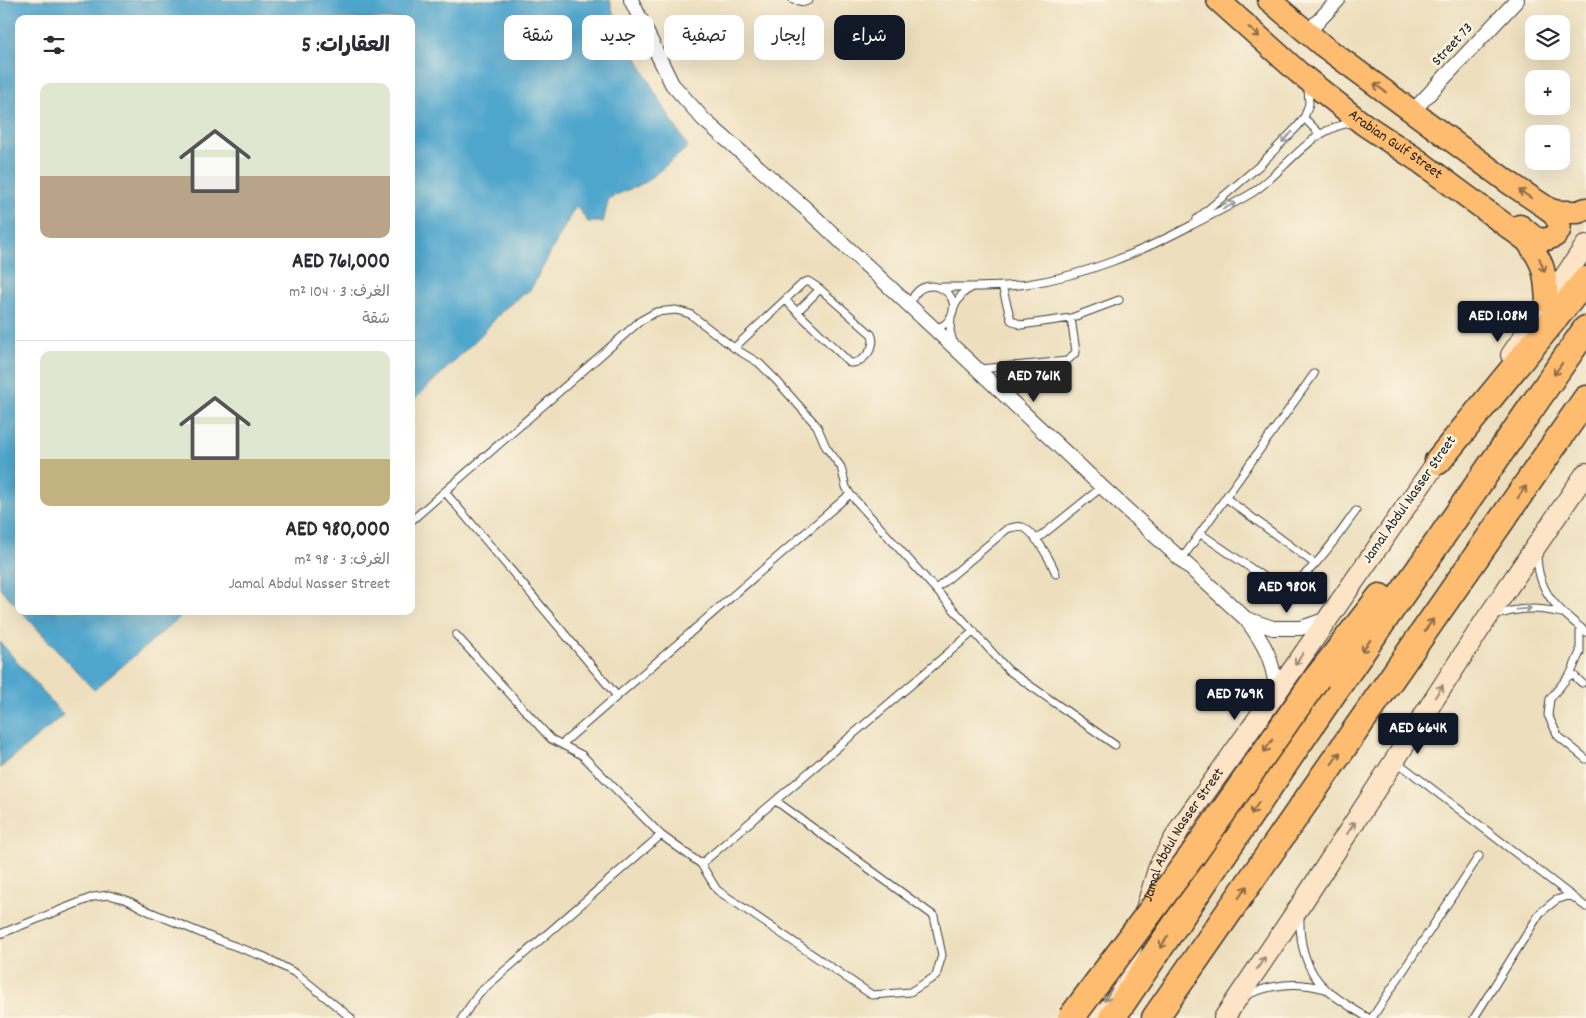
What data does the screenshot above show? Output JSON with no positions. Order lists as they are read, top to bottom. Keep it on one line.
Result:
{"streets":{"main road":["Arabian Gulf Street","Jamal Abdul Nasser Street"],"street":["Street 73"]},"crossings":[["Arabian Gulf Street","Jamal Abdul Nasser Street"]],"page":{"map_buttons":["+","−"],"chip":["شراء","إيجار","تصفية","جديد","شقة"],"heading":"العقارات: 5","list":[{"name":"AED 761,000","note":"الغرف: 3 · 104 m² · شقة"},{"name":"AED 980,000","note":"الغرف: 3 · 98 m² · Jamal Abdul Nasser Street"}],"price":["AED 1.08M","AED 761K","AED 980K","AED 769K","AED 664K"]}}
